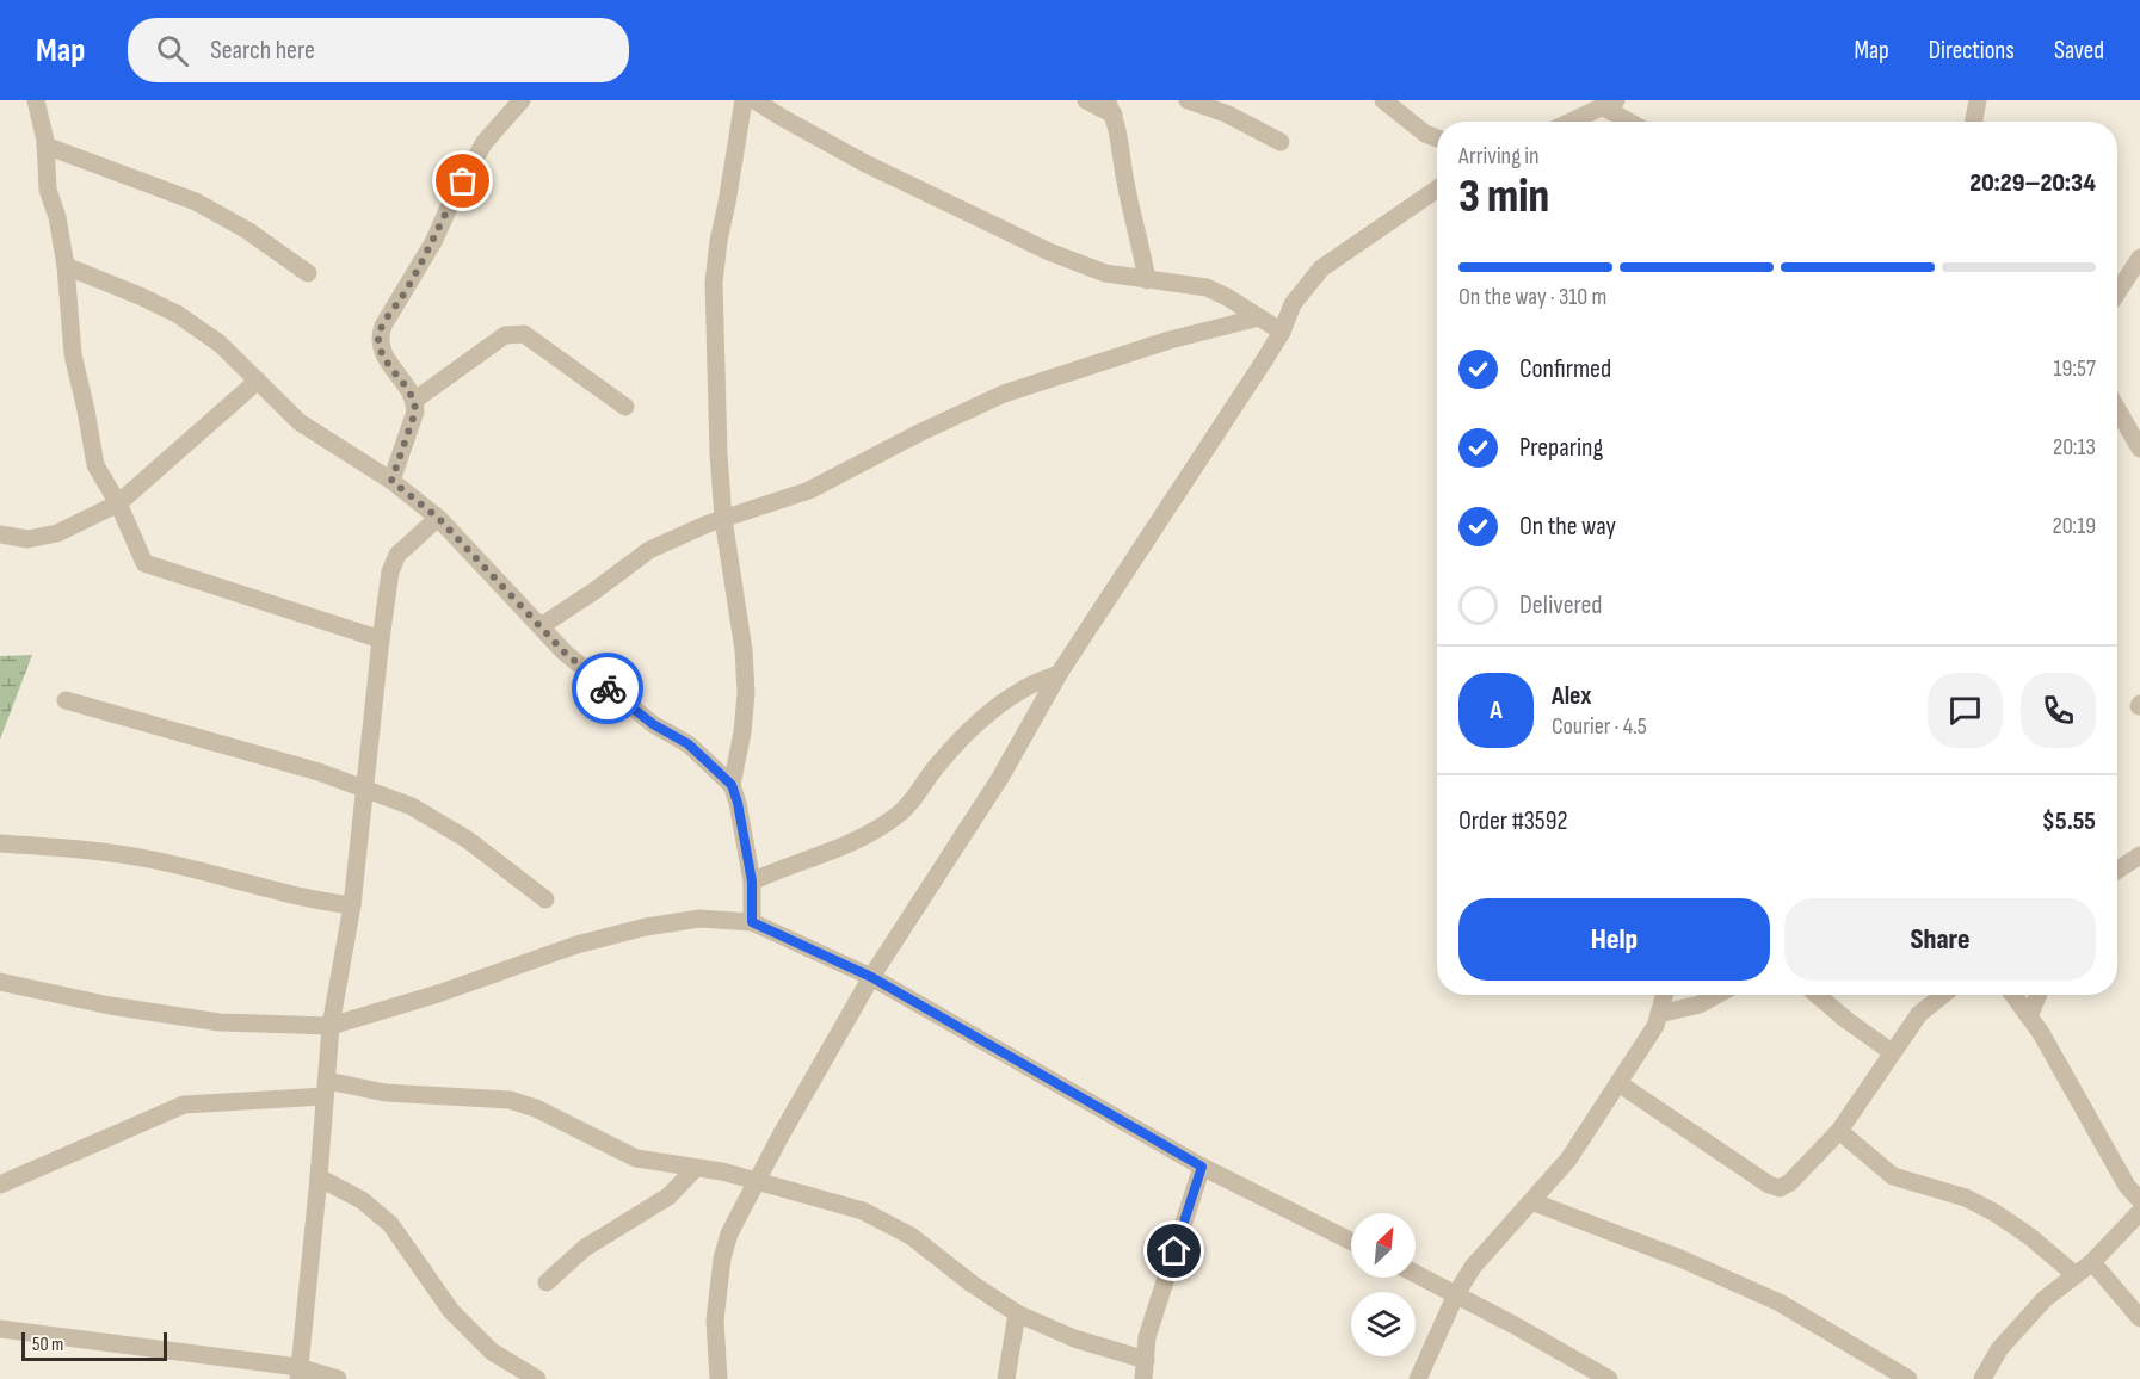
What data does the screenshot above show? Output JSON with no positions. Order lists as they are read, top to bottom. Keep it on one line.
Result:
{"scale_bar":"50 m","north":"top right","page":{"header":"Map","search":"Search here","nav":["Map","Directions","Saved"],"heading":["3 min","Arriving in","20:29–20:34"],"panel":["Alex","Courier · 4.5","Order #3592","$5.55"],"bar":"On the way · 310 m","list":[["Confirmed","19:57"],["Preparing","20:13"],["On the way","20:19"],"Delivered"],"round":"A","buttons":["Help","Share"],"scale":"50 m"}}
